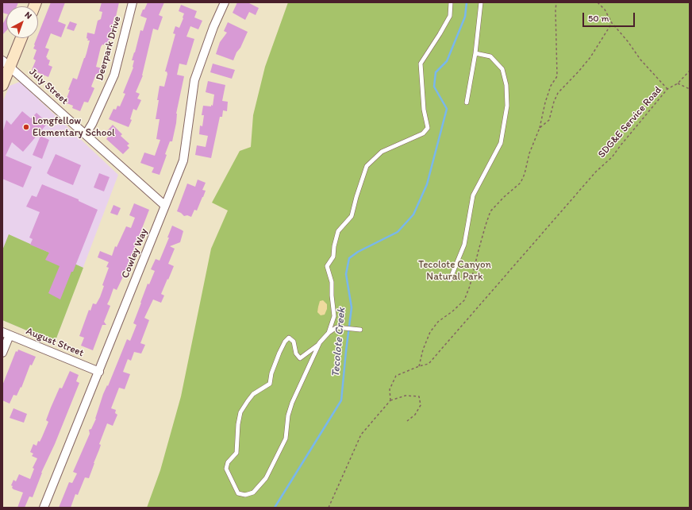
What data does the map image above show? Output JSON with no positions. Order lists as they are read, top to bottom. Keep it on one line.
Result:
{"streets":{"street":["Deerpark Drive","July Street","Cowley Way","August Street"],"path":["SDG&E Service Road"]},"crossings":[["Deerpark Drive","July Street"],["July Street","Cowley Way"],["Cowley Way","August Street"]],"water":["Tecolote Creek"],"parks":["Tecolote Canyon Natural Park"],"places":["Longfellow Elementary School"],"scale_bar":"50 m","north":"top right"}
